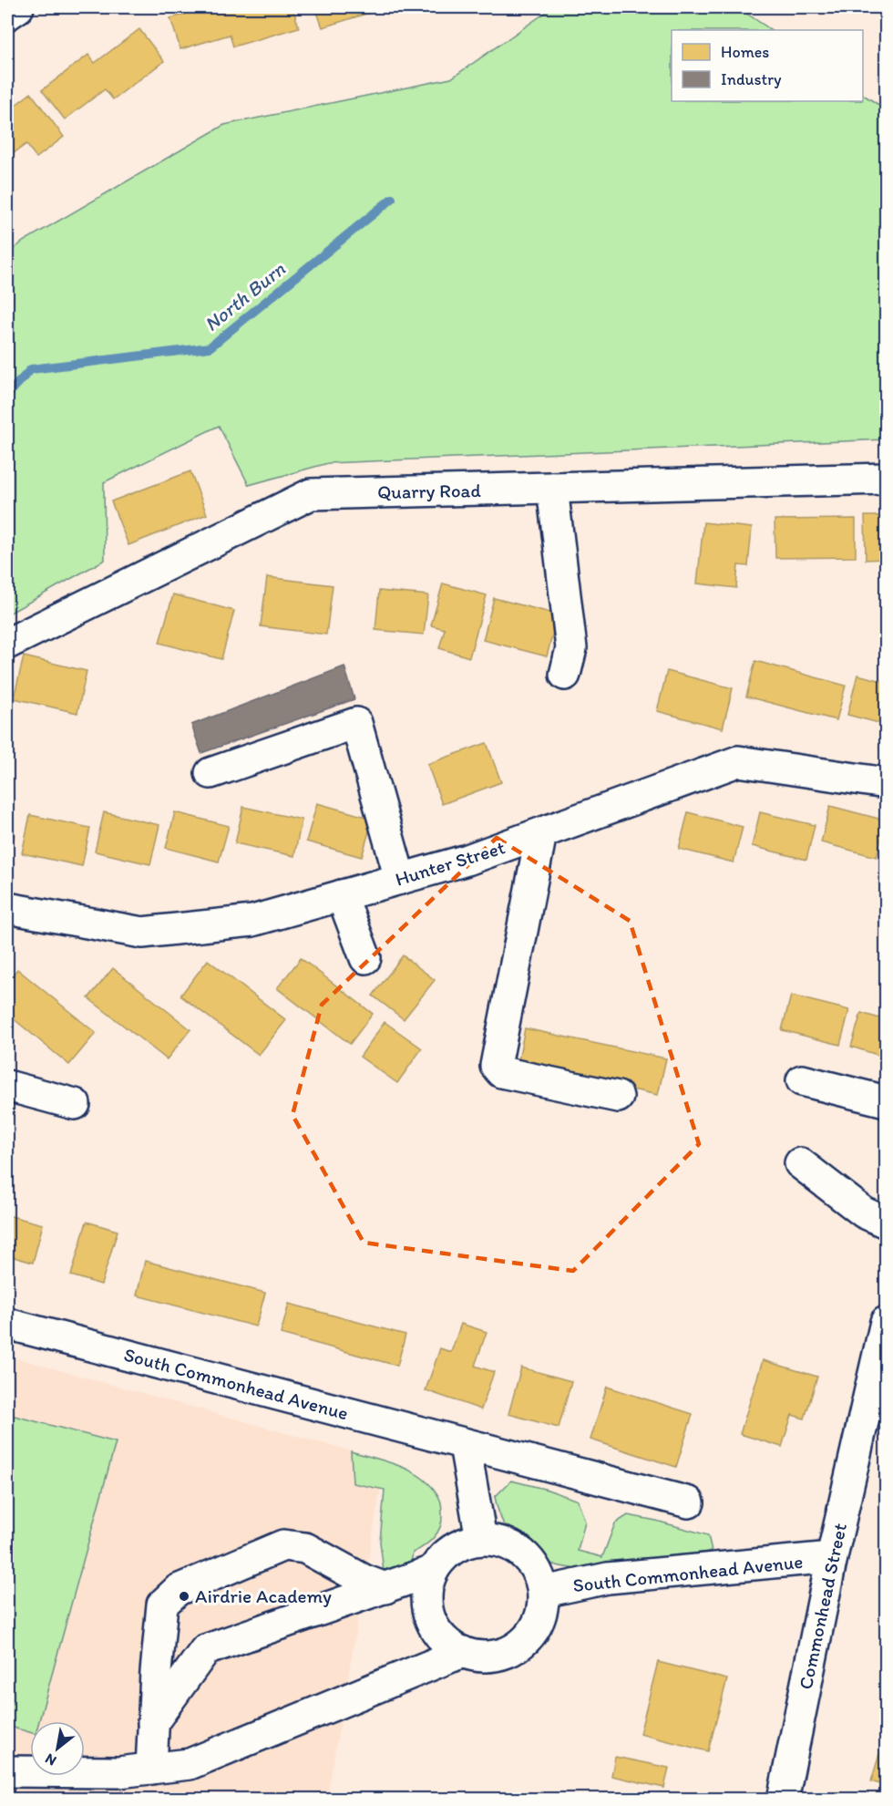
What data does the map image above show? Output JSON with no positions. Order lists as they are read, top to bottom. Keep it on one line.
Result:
{"streets":{"street":["Quarry Road","Hunter Street","South Commonhead Avenue","Commonhead Street"]},"crossings":[["South Commonhead Avenue","Commonhead Street"]],"water":["North Burn"],"places":["Airdrie Academy"],"legend":["Homes","Industry"],"north":"bottom left"}
